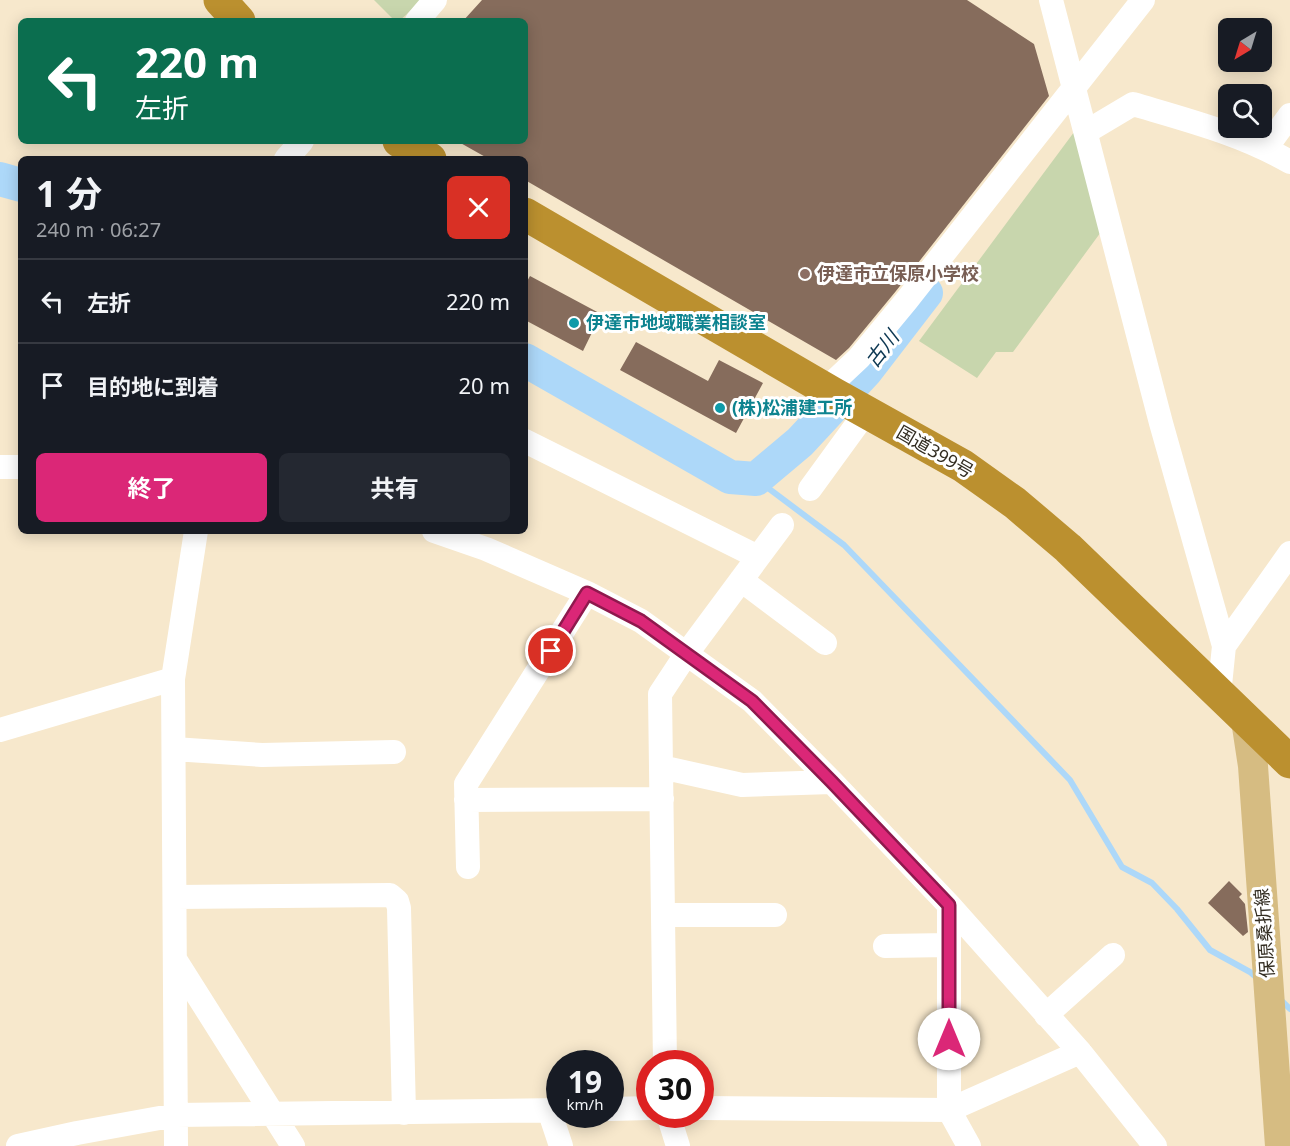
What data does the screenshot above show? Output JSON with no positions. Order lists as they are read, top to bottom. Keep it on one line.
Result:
{"streets":{"highway":["国道399号"],"main road":["保原桑折線"]},"crossings":[["国道399号","保原桑折線"]],"water":["古川"],"places":["伊達市立保原小学校","伊達市地域職業相談室","(株)松浦建工所"],"north":"bottom left","page":{"turn":["220 m","左折"],"heading":["1 分","240 m · 06:27"],"list":[{"name":"左折","value":"220 m"},{"name":"目的地に到着","value":"20 m"}],"buttons":["終了","共有"],"speed":"19 km/h","limit":"30"}}
